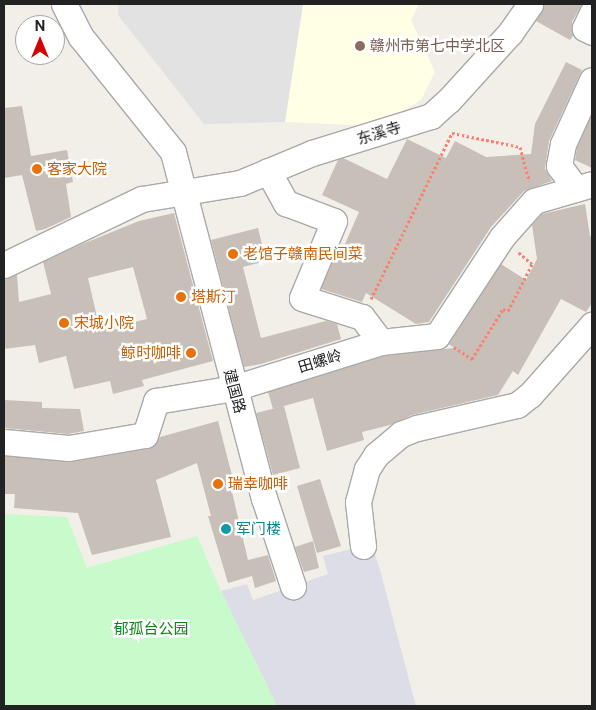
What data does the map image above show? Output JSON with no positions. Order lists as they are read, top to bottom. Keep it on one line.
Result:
{"streets":{"street":["东溪寺","田螺岭","建国路"]},"crossings":[["东溪寺","建国路"],["田螺岭","建国路"]],"parks":["郁孤台公园"],"places":["赣州市第七中学北区","客家大院","老馆子赣南民间菜","塔斯汀","宋城小院","鲸时咖啡","瑞幸咖啡","军门楼"],"north":"top"}
